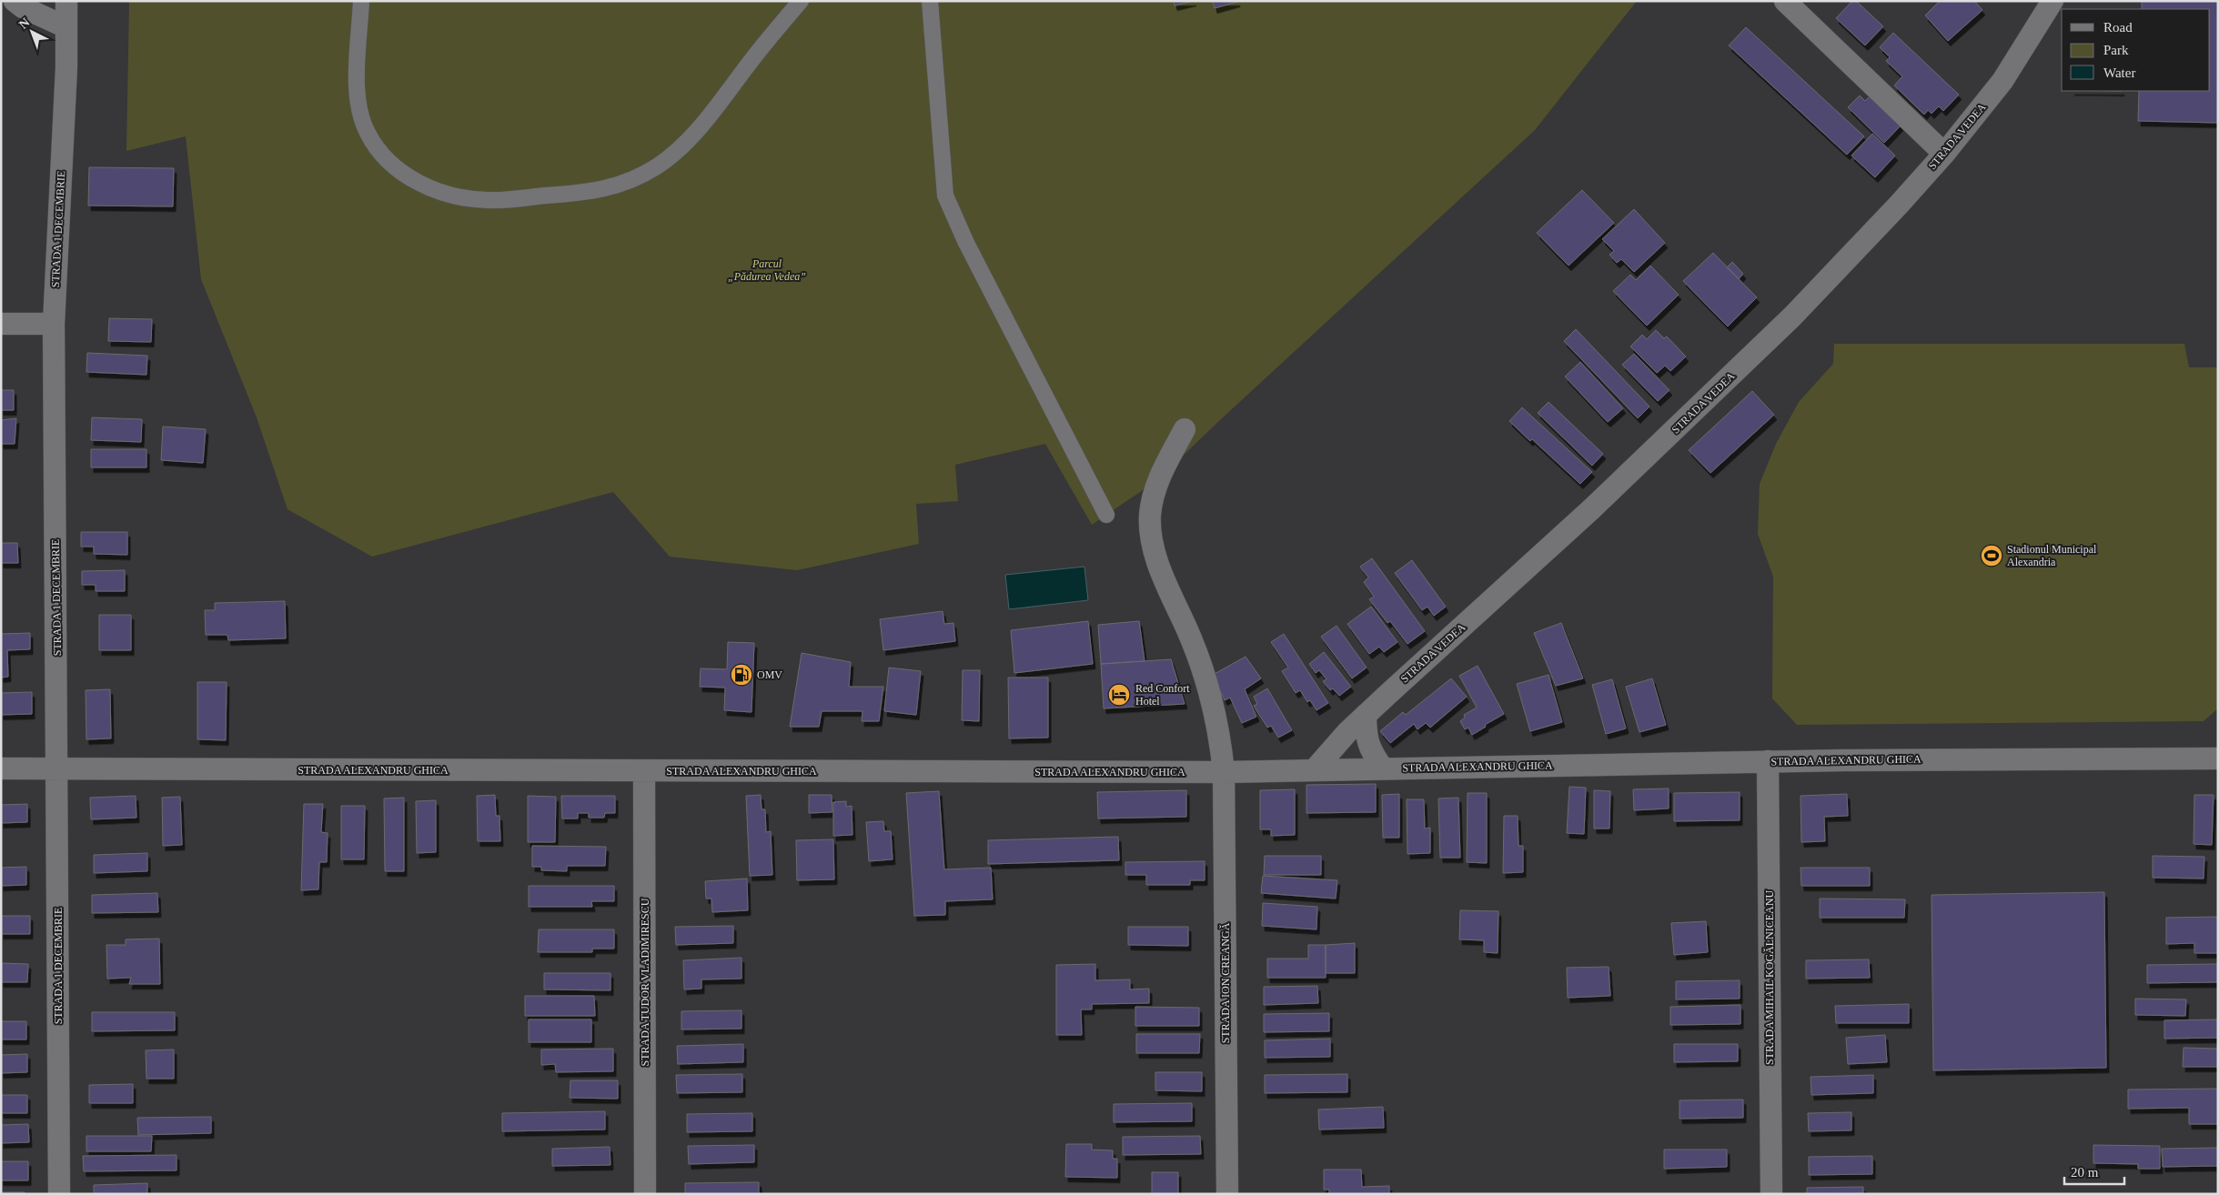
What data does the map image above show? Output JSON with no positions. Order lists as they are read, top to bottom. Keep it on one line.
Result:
{"streets":{"street":["STRADA VEDEA","STRADA 1 DECEMBRIE","STRADA ALEXANDRU GHICA","STRADA MIHAIL KOGĂLNICEANU","STRADA TUDOR VLADIMIRESCU","STRADA ION CREANGĂ"]},"crossings":[["STRADA VEDEA","STRADA ALEXANDRU GHICA"],["STRADA 1 DECEMBRIE","STRADA ALEXANDRU GHICA"],["STRADA ALEXANDRU GHICA","STRADA MIHAIL KOGĂLNICEANU"],["STRADA ALEXANDRU GHICA","STRADA TUDOR VLADIMIRESCU"],["STRADA ALEXANDRU GHICA","STRADA ION CREANGĂ"]],"parks":["Parcul „Pădurea Vedea”"],"places":{"sports":["Stadionul Municipal Alexandria"],"fuel station":["OMV"],"hotel":["Red Confort Hotel"]},"legend":["Road","Park","Water"],"scale_bar":"20 m","north":"top left"}
